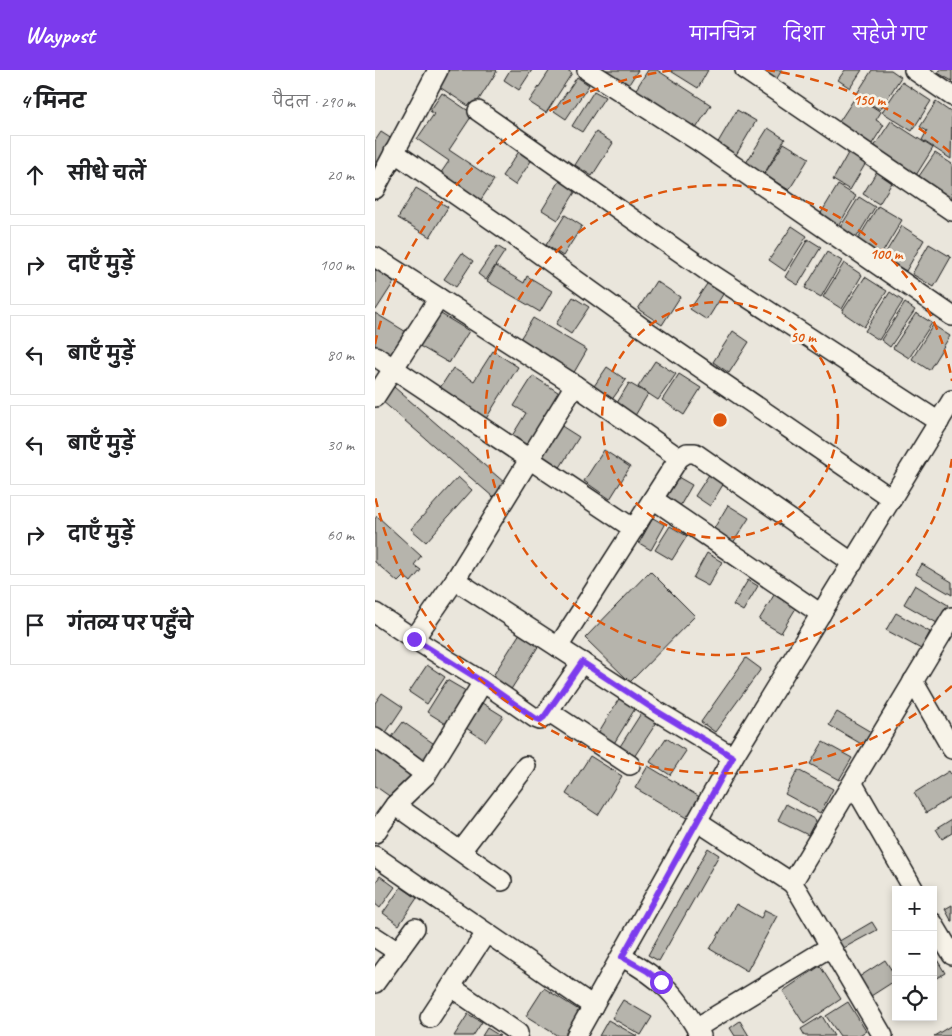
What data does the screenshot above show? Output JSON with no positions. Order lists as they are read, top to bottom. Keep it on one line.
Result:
{"page":{"header":"Waypost","nav":["मानचित्र","दिशा","सहेजे गए"],"heading":["4 मिनट","पैदल · 290 m"],"list":[["सीधे चलें","20 m"],["दाएँ मुड़ें","100 m"],["बाएँ मुड़ें","80 m"],["बाएँ मुड़ें","30 m"],["दाएँ मुड़ें","60 m"],"गंतव्य पर पहुँचे"],"map_buttons":["+","−"]},"rings":["150 m","100 m","50 m"]}
